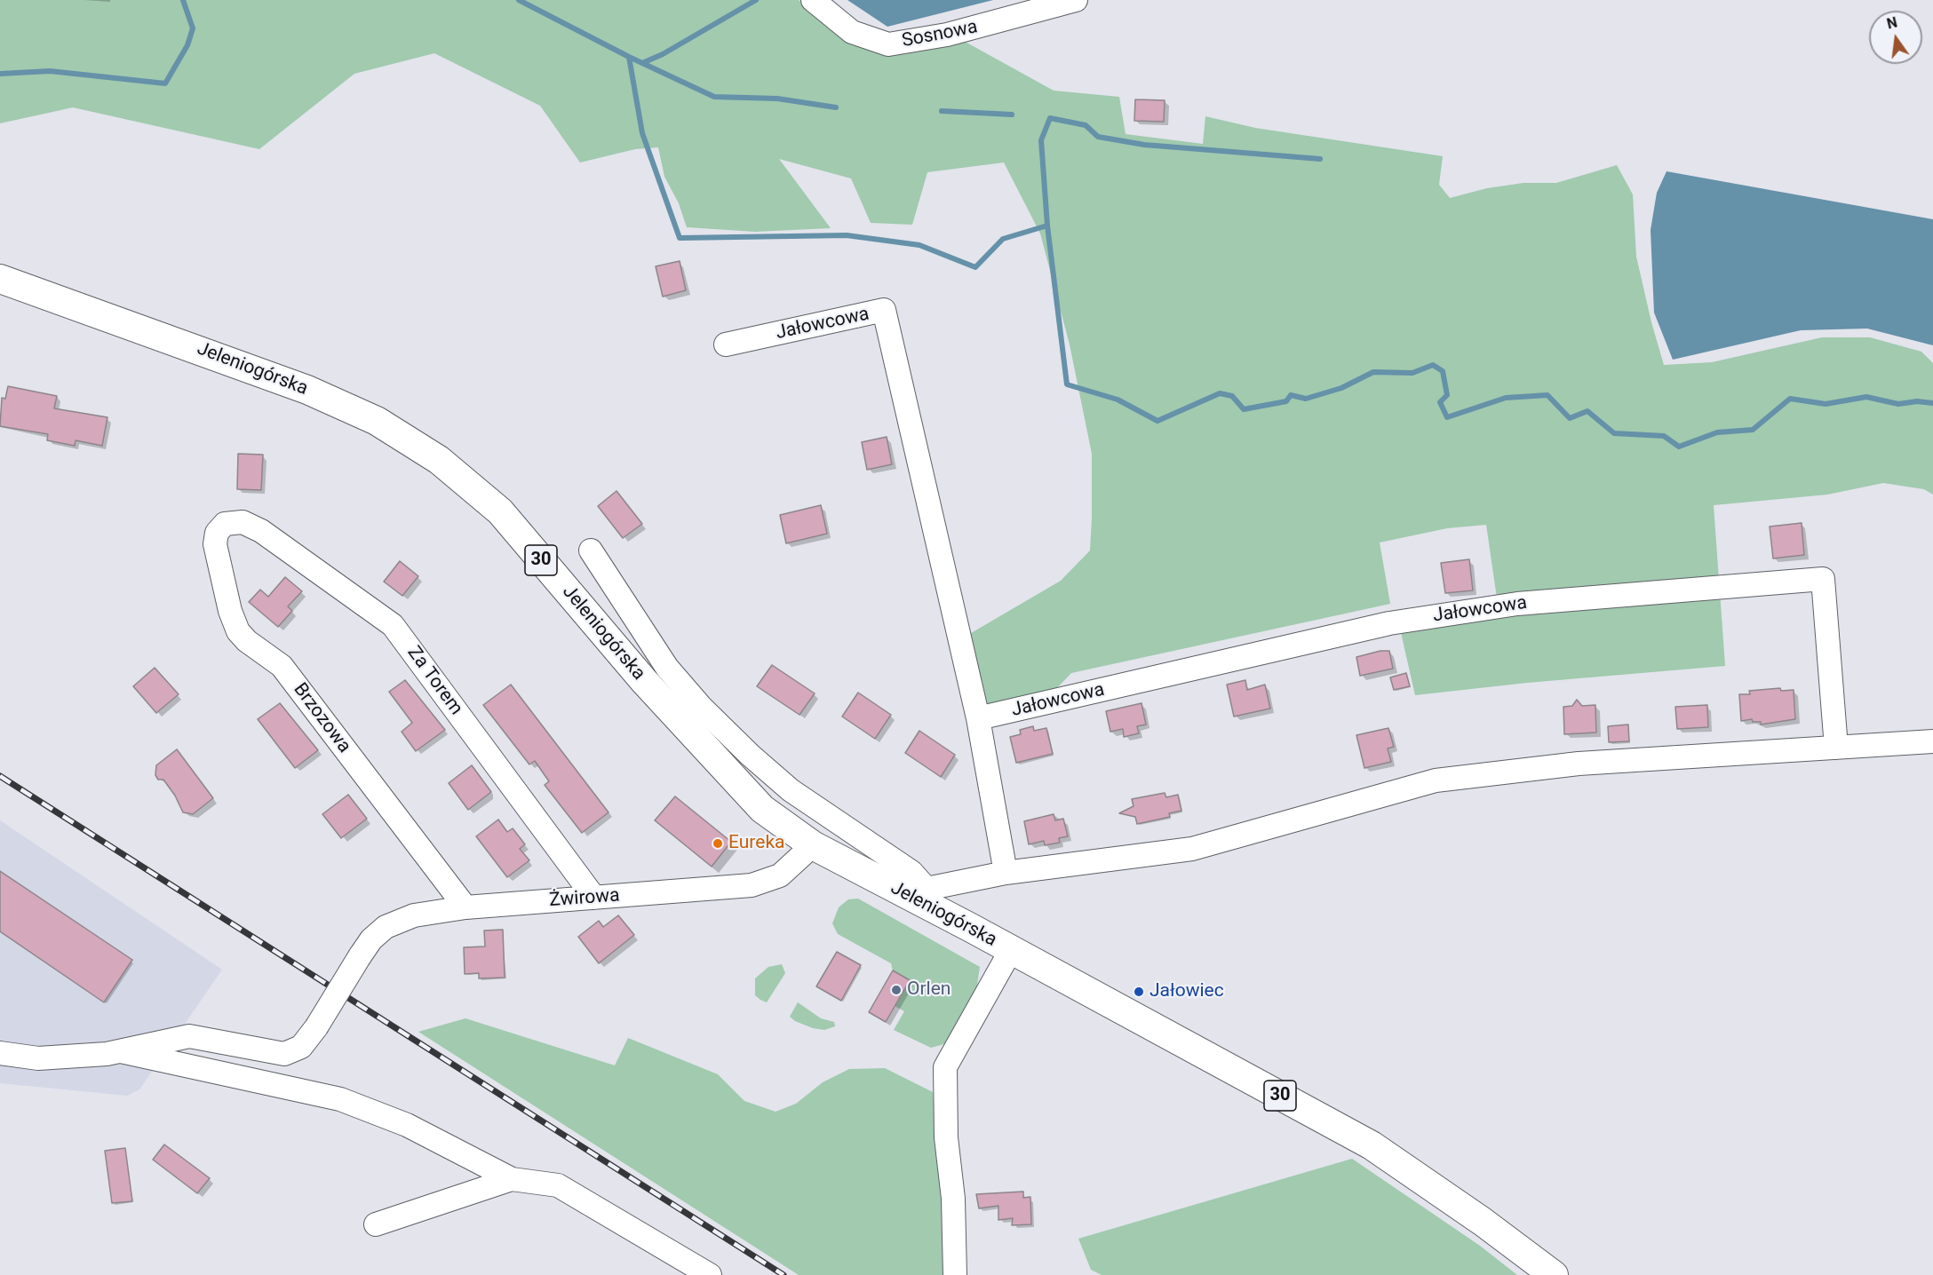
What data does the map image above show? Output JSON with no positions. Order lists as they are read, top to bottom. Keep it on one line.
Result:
{"streets":{"main road":["Jeleniogórska","30"],"street":["Sosnowa","Jałowcowa","Za Torem","Brzozowa","Żwirowa"]},"crossings":[["Jeleniogórska","30"],["Jeleniogórska","Żwirowa"],["Za Torem","Brzozowa"],["Za Torem","Żwirowa"],["Brzozowa","Żwirowa"]],"places":["Eureka","Orlen","Jałowiec"],"north":"top"}
